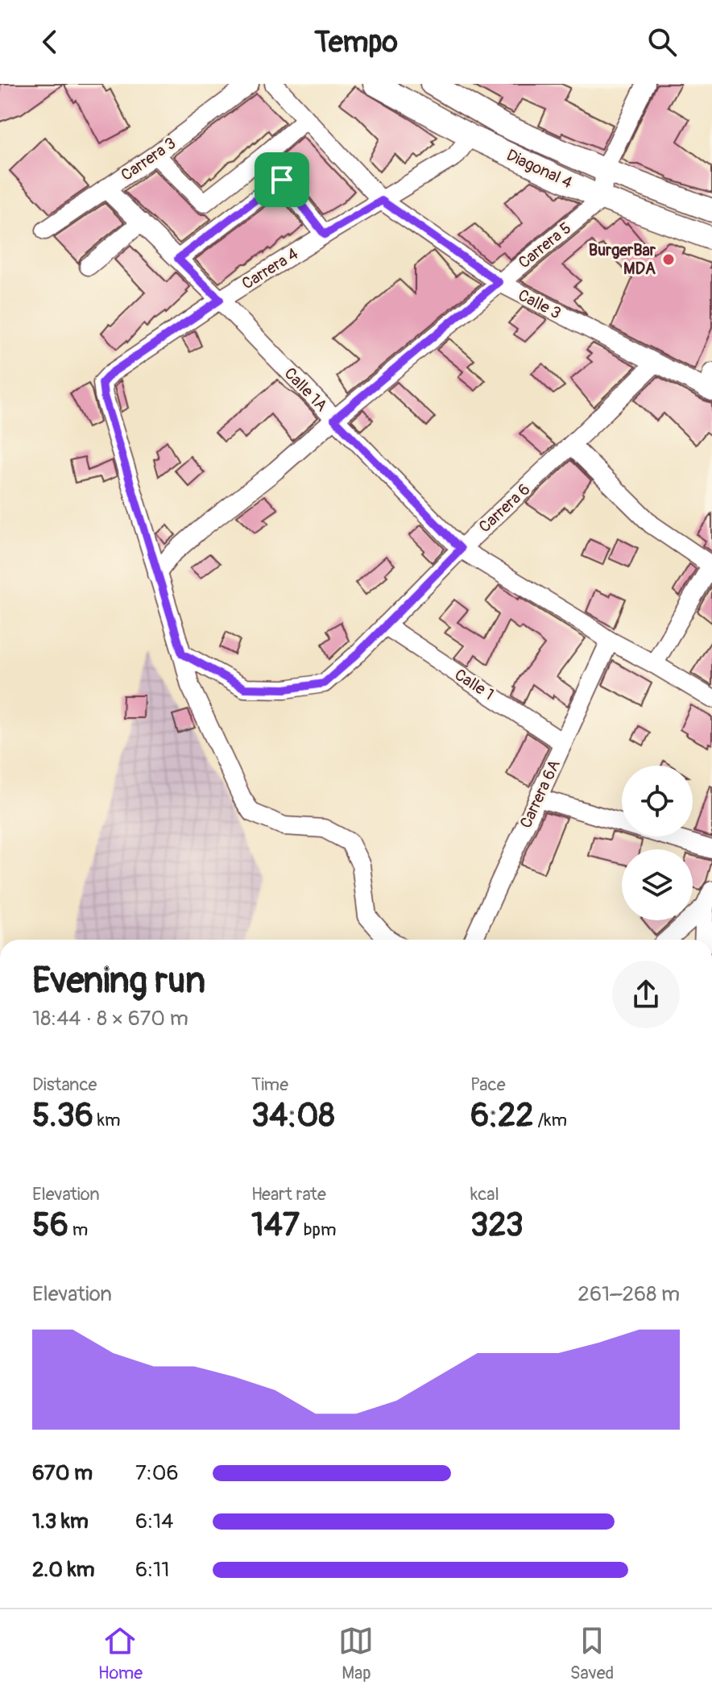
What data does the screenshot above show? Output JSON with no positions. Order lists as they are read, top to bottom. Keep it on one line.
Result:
{"streets":{"street":["Carrera 3","Diagonal 4","Carrera 5","Carrera 4","Calle 3","Calle 1A","Carrera 6","Calle 1","Carrera 6A"]},"crossings":[["Carrera 3","Calle 1A"],["Diagonal 4","Carrera 5"],["Diagonal 4","Carrera 4"],["Carrera 5","Carrera 4"],["Carrera 5","Calle 3"],["Carrera 5","Calle 1A"],["Carrera 4","Calle 3"],["Carrera 4","Calle 1A"],["Calle 3","Carrera 6"],["Calle 1A","Carrera 6"],["Calle 1A","Carrera 6A"],["Carrera 6","Calle 1"],["Calle 1","Carrera 6A"]],"places":["BurgerBar MDA"],"page":{"header":"Tempo","heading":["Evening run","18:44 · 8 × 670 m"],"stats":[["Distance","5.36 km"],["Time","34:08"],["Pace","6:22 /km"],["Elevation","56 m"],["Heart rate","147 bpm"],["kcal","323"]],"chart":["Elevation","261–268 m"],"list":[{"name":"670 m","note":"7:06"},{"name":"1.3 km","note":"6:14"},{"name":"2.0 km","note":"6:11"}],"tabs":["Home","Map","Saved"]}}
